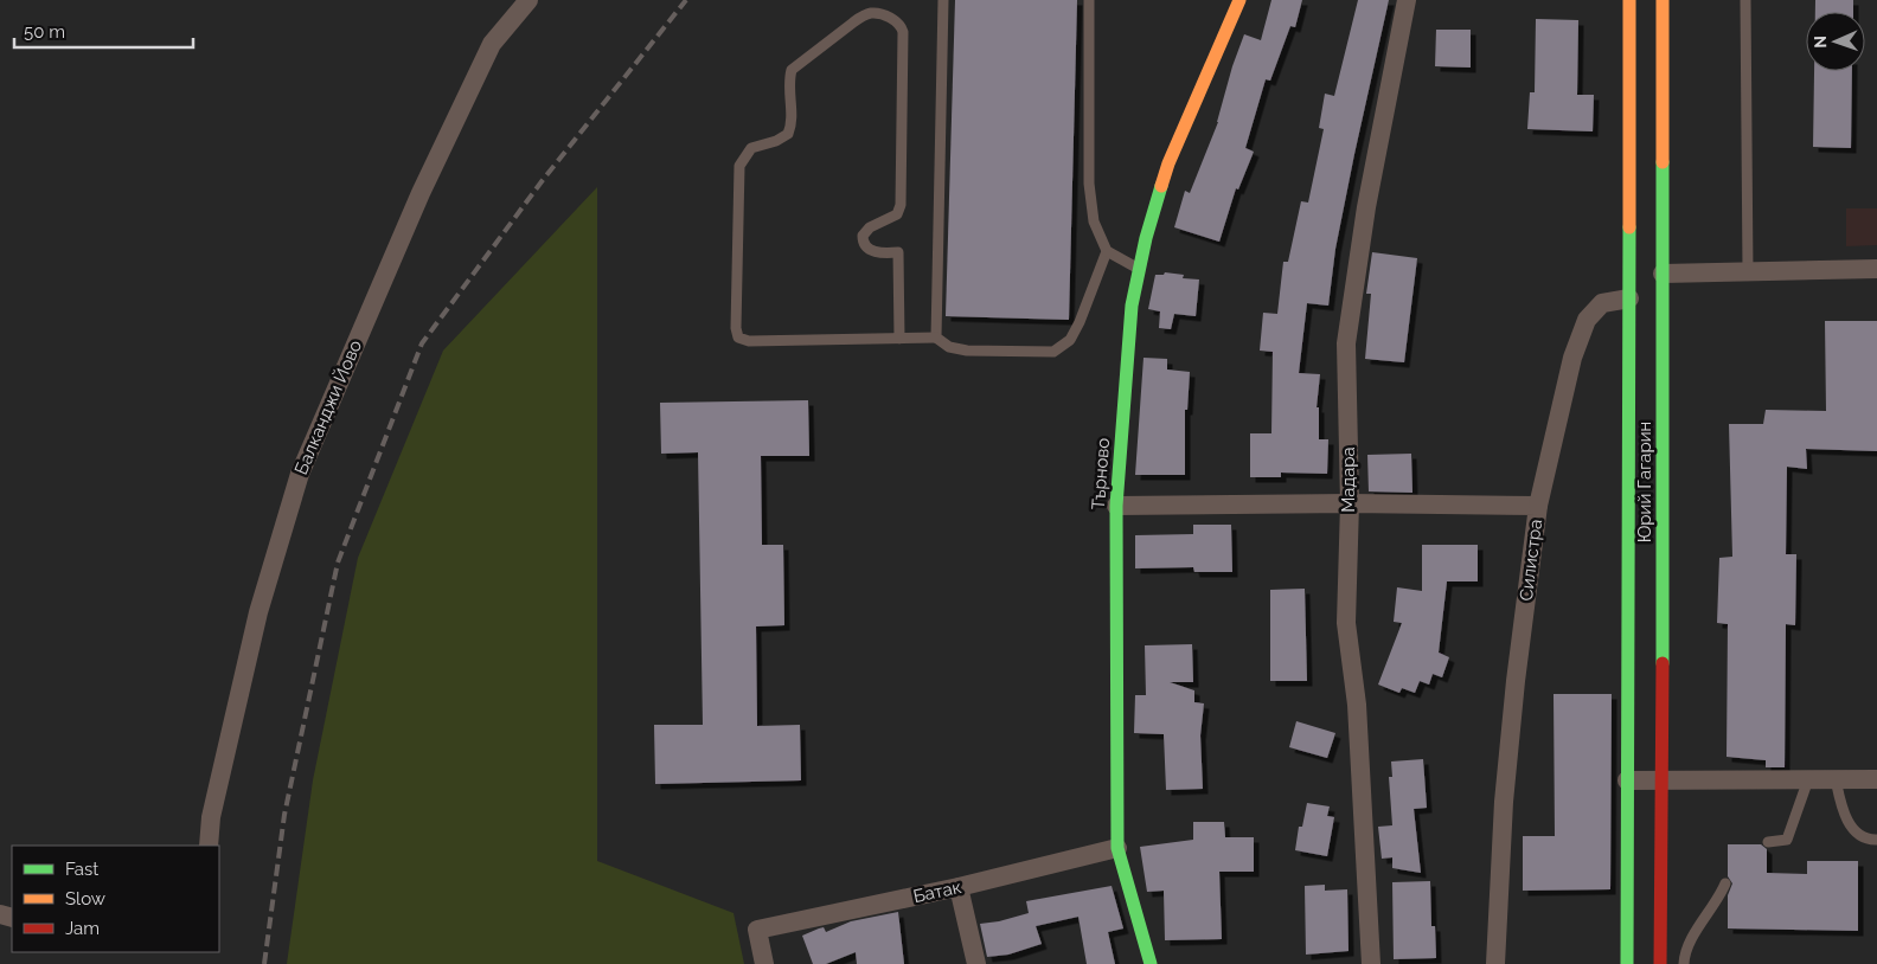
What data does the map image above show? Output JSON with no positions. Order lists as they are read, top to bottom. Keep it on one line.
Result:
{"streets":{"street":["Балканджи Йово","Търново","Мадара","Юрий Гагарин","Силистра","Батак"]},"crossings":[["Търново","Силистра"],["Търново","Батак"],["Мадара","Силистра"]],"legend":["Fast","Slow","Jam"],"scale_bar":"50 m","north":"left"}
